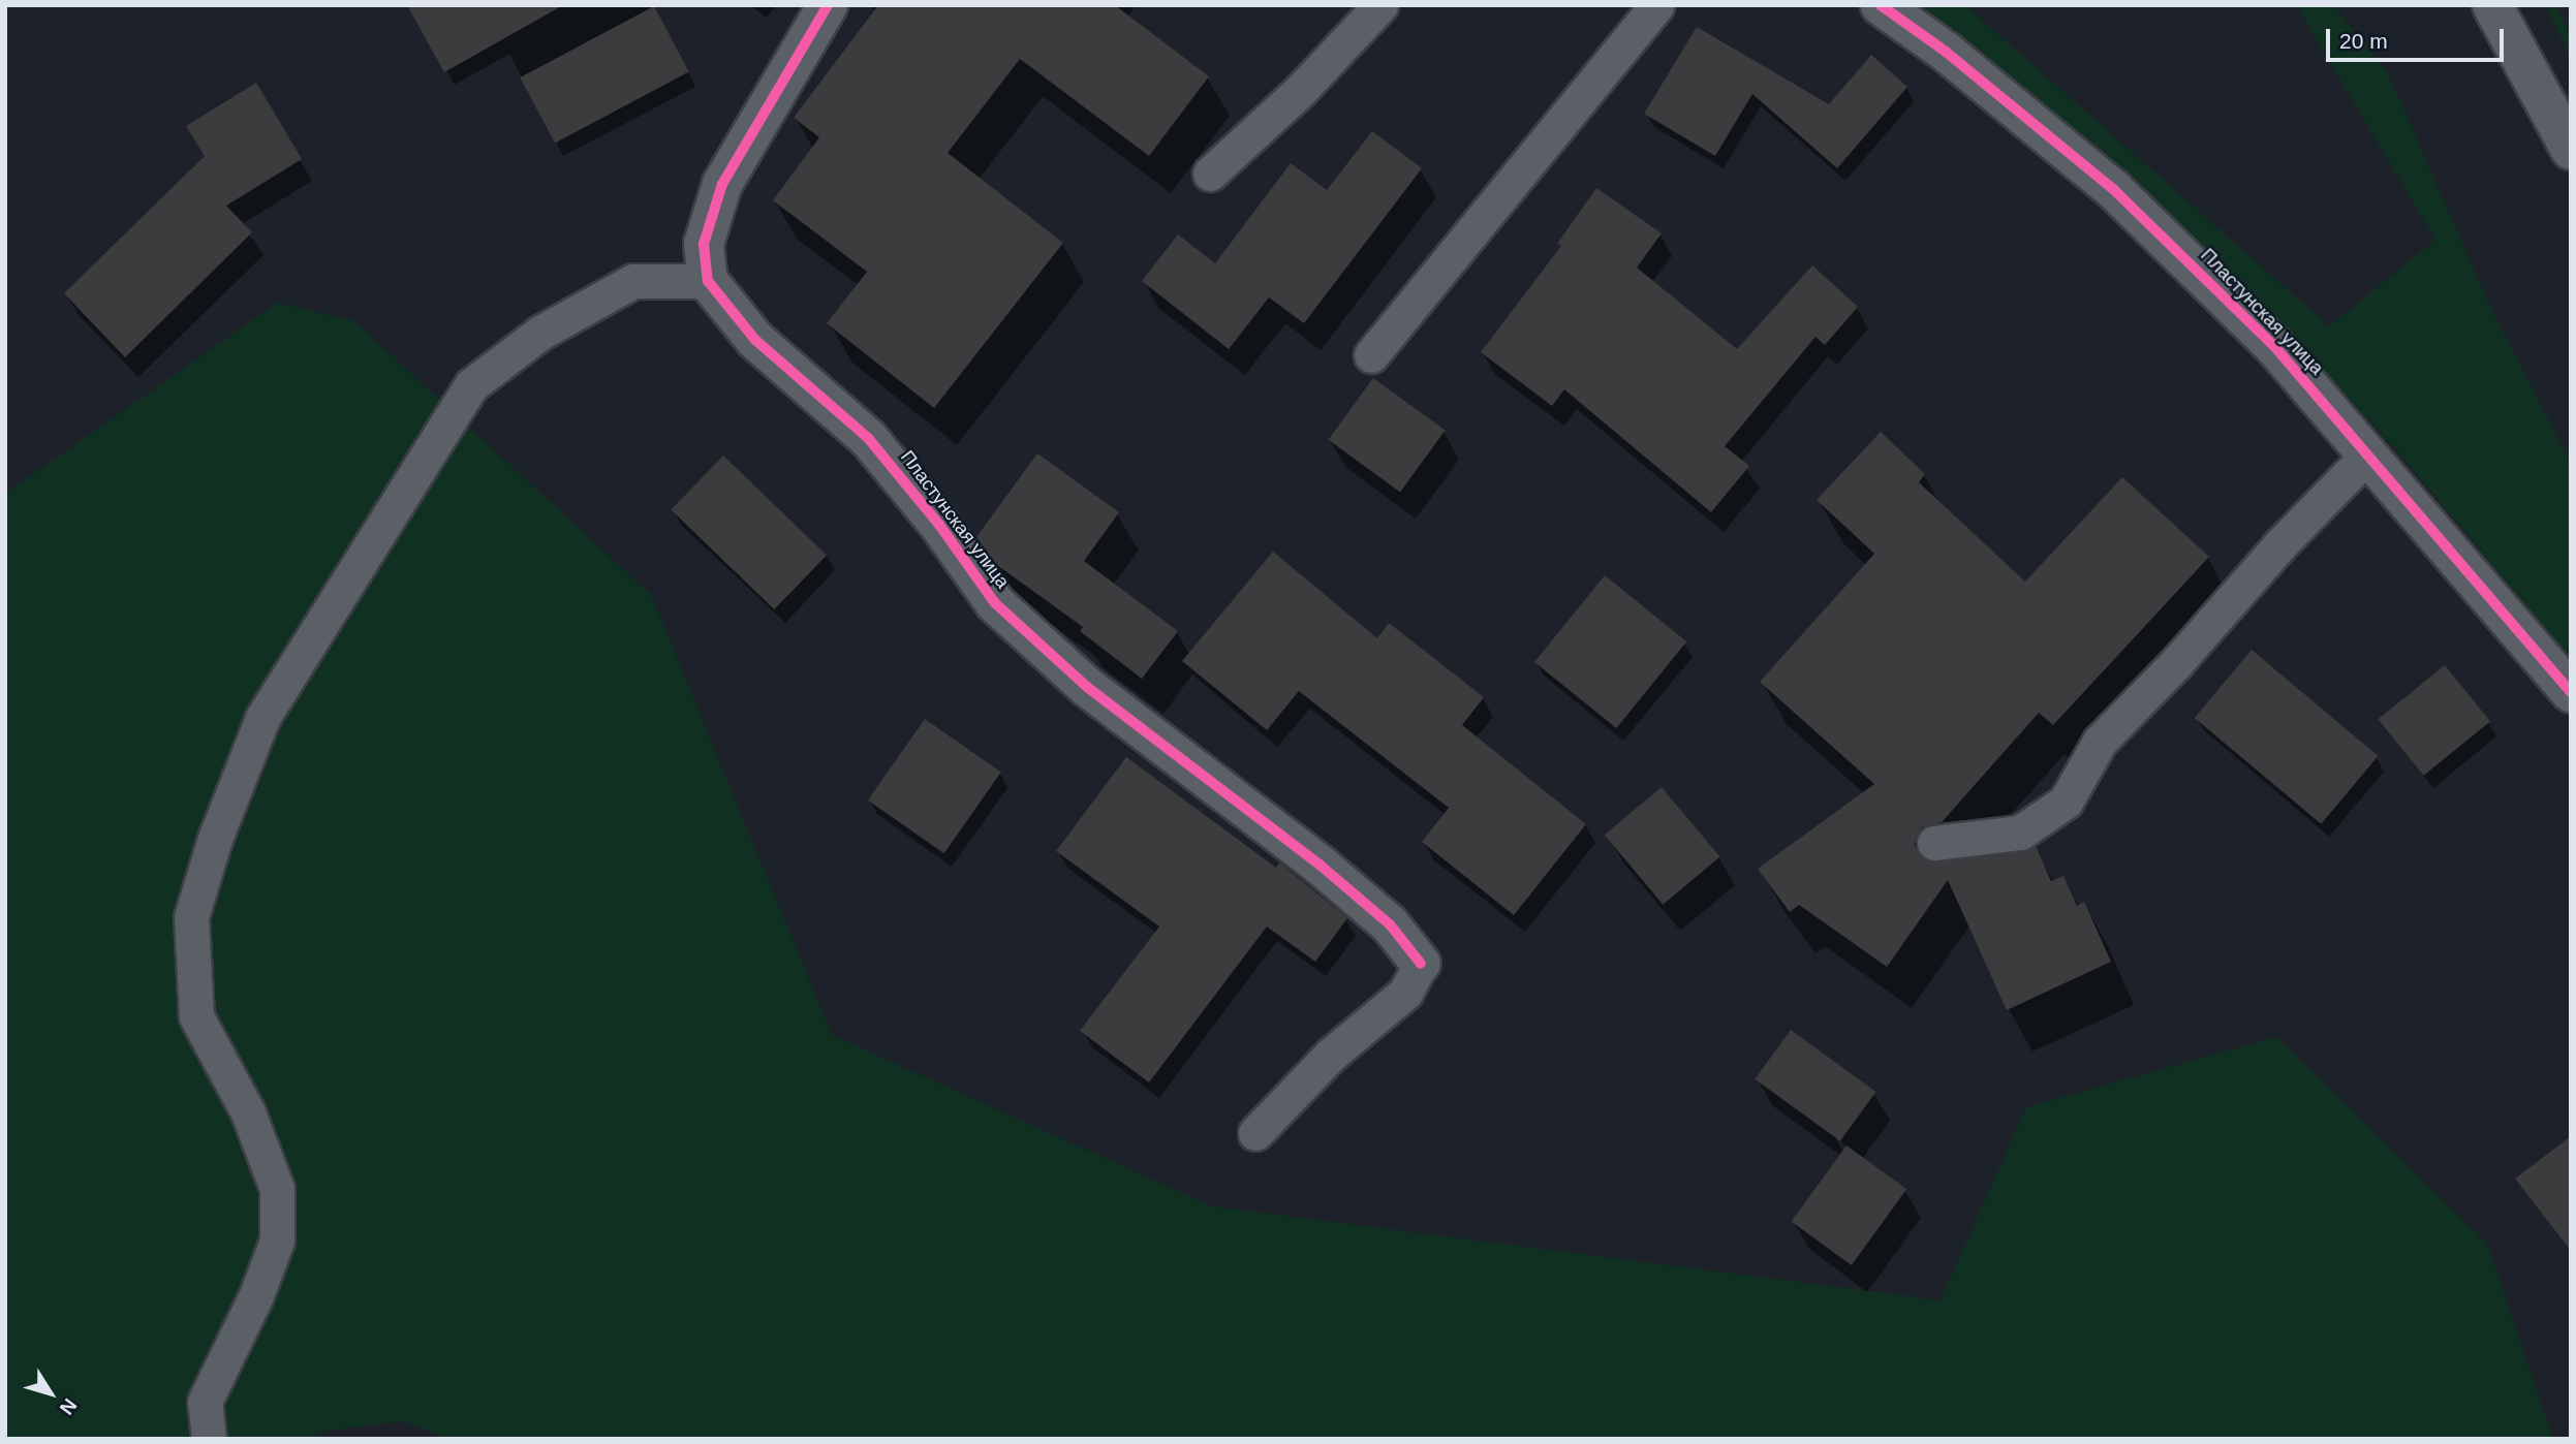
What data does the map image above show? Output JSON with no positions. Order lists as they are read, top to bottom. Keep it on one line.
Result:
{"streets":{"street":["Пластунская улица"]},"scale_bar":"20 m","north":"bottom right"}
